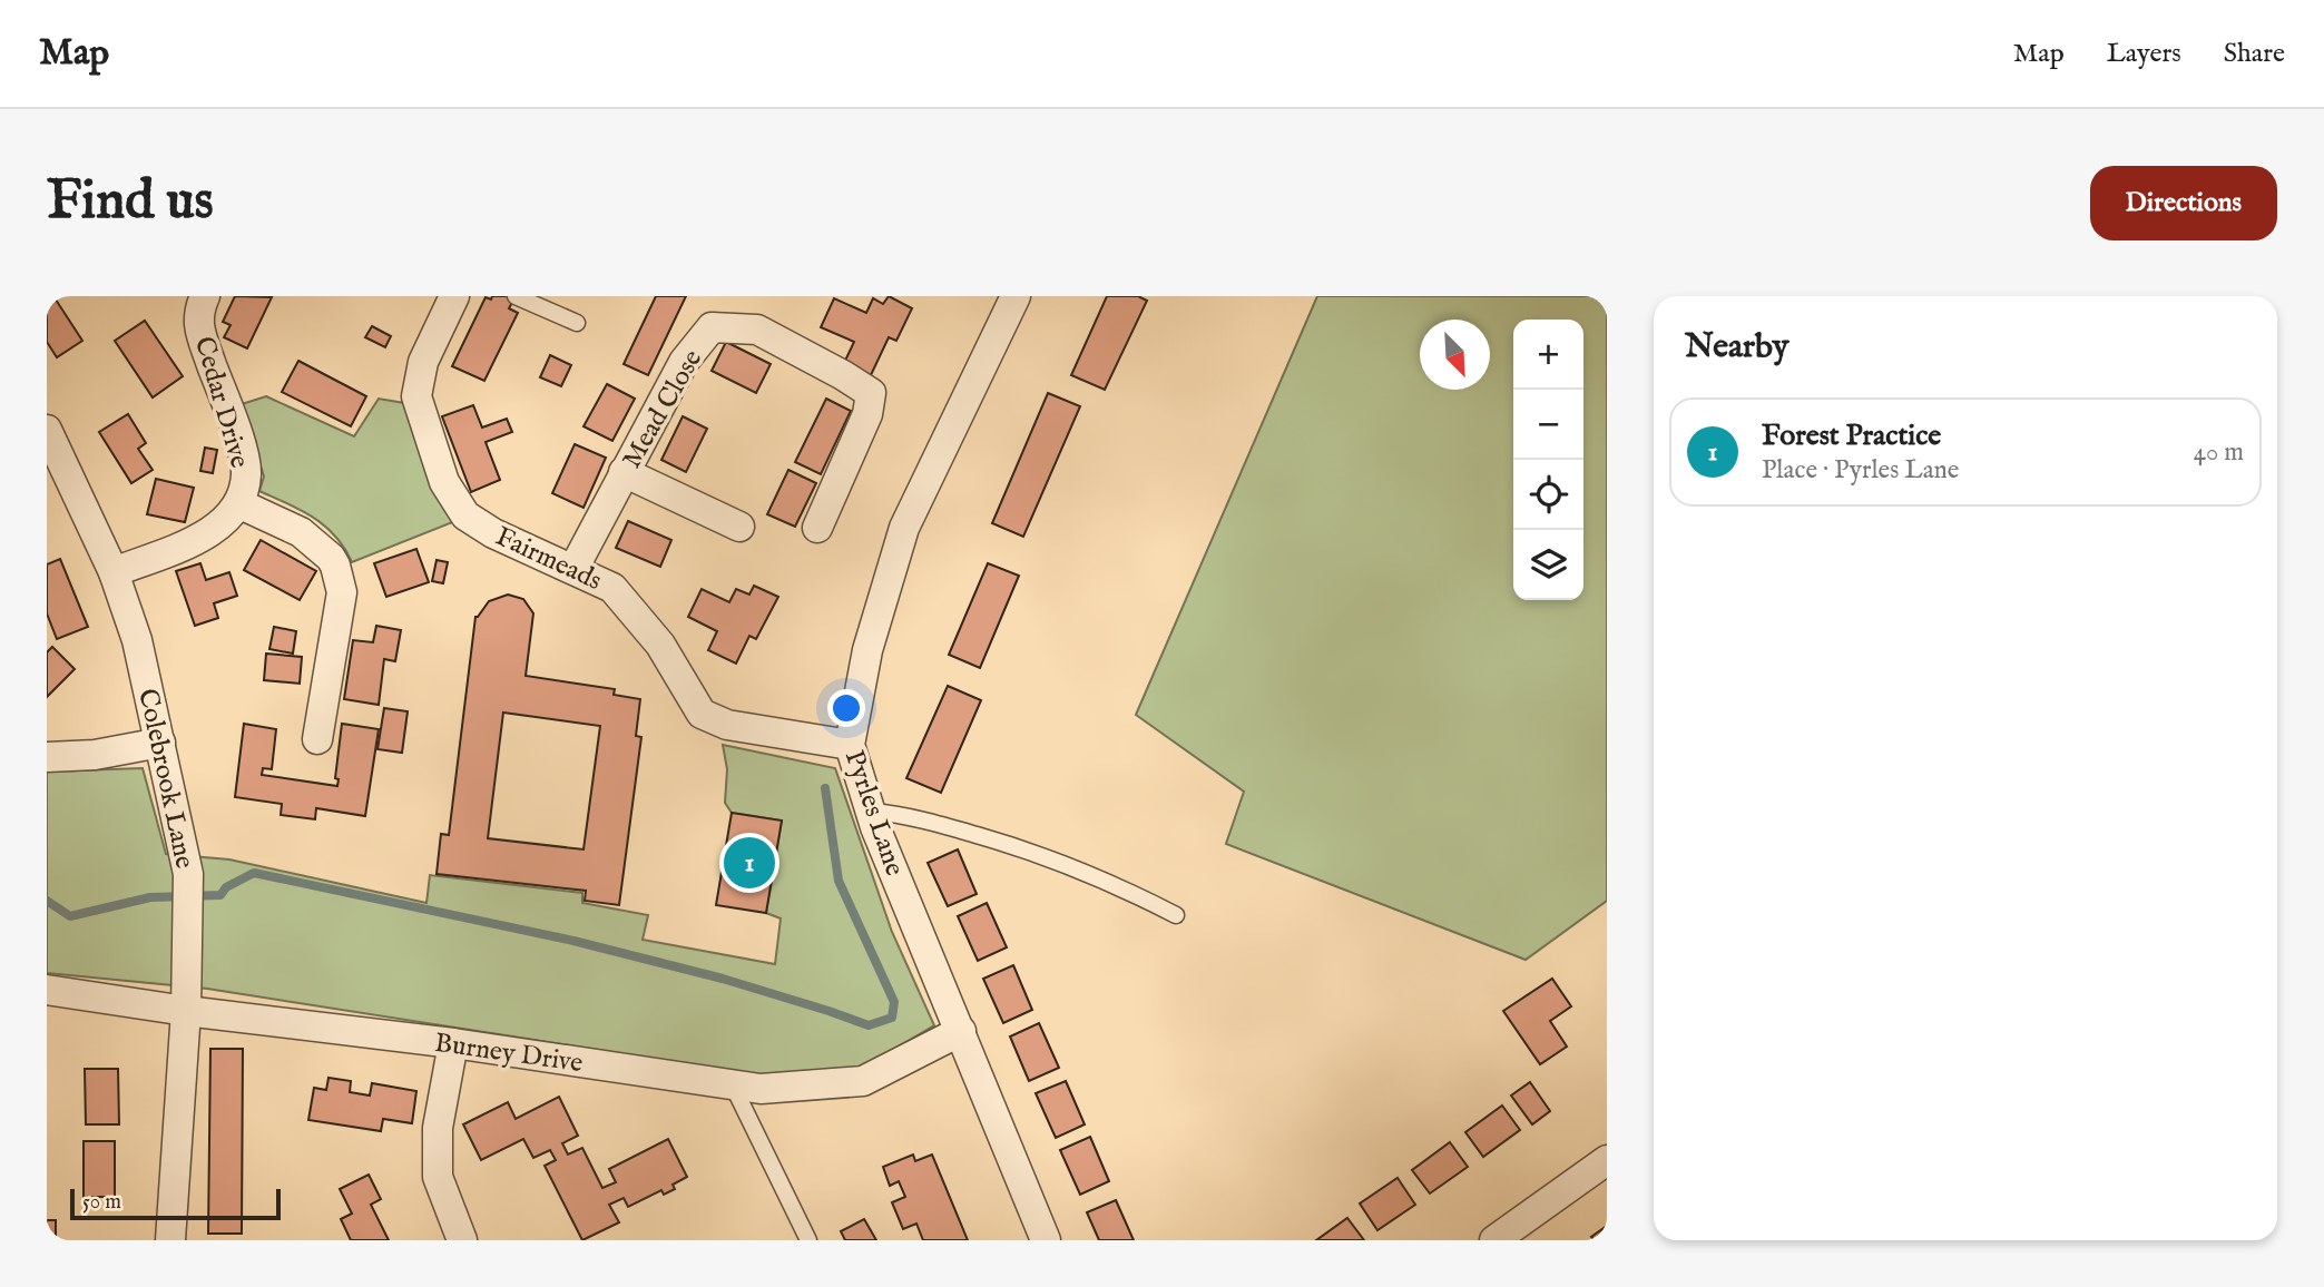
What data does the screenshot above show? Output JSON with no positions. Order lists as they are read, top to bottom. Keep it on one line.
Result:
{"streets":{"street":["Cedar Drive","Mead Close","Fairmeads","Colebrook Lane","Pyrles Lane","Burney Drive"]},"crossings":[["Cedar Drive","Colebrook Lane"],["Mead Close","Fairmeads"],["Fairmeads","Pyrles Lane"],["Colebrook Lane","Burney Drive"],["Pyrles Lane","Burney Drive"]],"scale_bar":"50 m","north":"bottom right","page":{"header":"Map","nav":["Map","Layers","Share"],"buttons":"Directions","title":"Find us","heading":"Nearby","map_buttons":["+","−"],"list":[{"mark":"1","name":"Forest Practice","note":"Place · Pyrles Lane","value":"40 m"}],"pins":"1","scale":"50 m"}}
